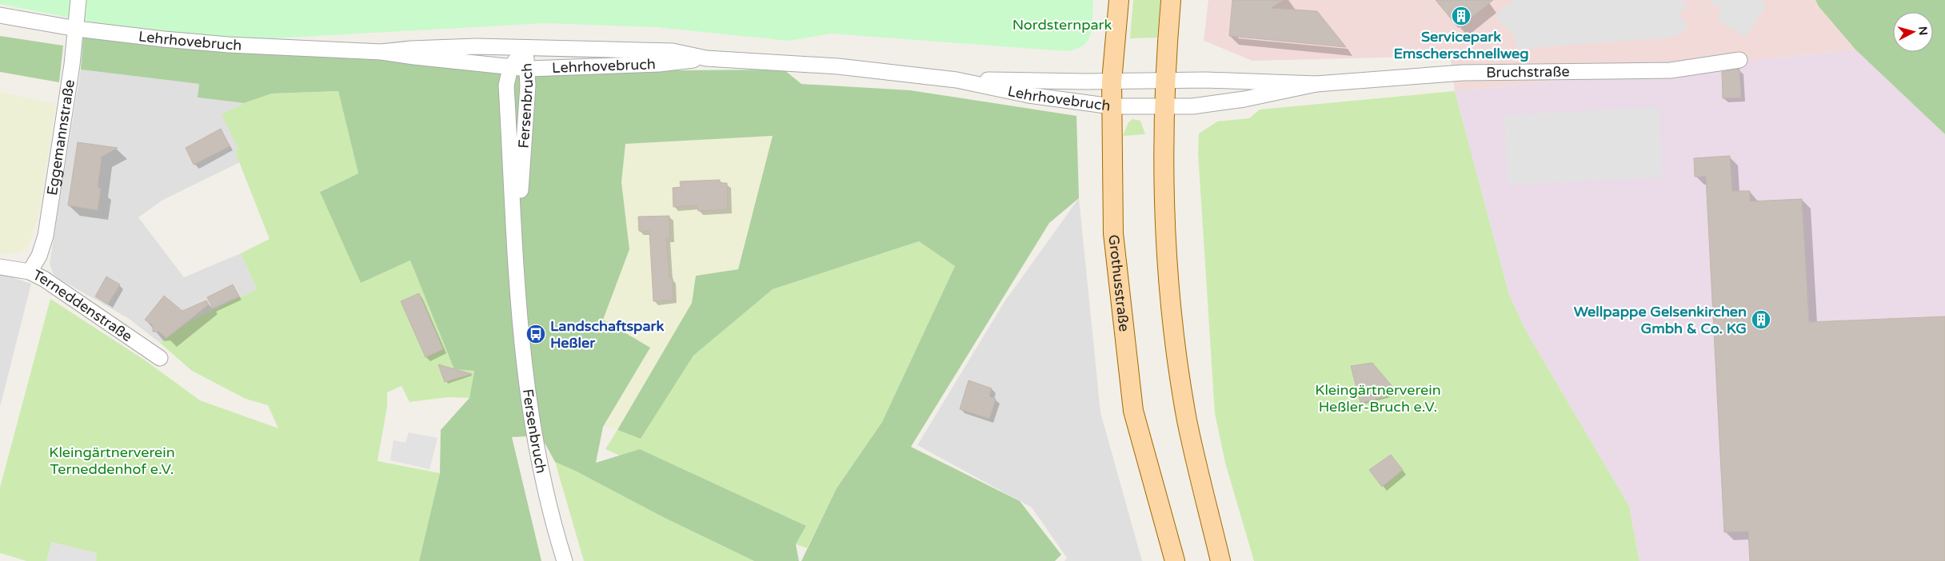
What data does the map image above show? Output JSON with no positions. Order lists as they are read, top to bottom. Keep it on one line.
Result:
{"streets":{"main road":["Grothusstraße"],"street":["Lehrhovebruch","Bruchstraße","Fersenbruch","Eggemannstraße","Terneddenstraße"]},"crossings":[["Lehrhovebruch","Bruchstraße"],["Lehrhovebruch","Fersenbruch"],["Lehrhovebruch","Eggemannstraße"],["Lehrhovebruch","Grothusstraße"],["Eggemannstraße","Terneddenstraße"]],"parks":["Nordsternpark","Kleingärtnerverein Heßler-Bruch e.V.","Kleingärtnerverein Terneddenhof e.V."],"places":{"building":["Servicepark Emscherschnellweg","Wellpappe Gelsenkirchen Gmbh & Co. KG"],"bus stop":["Landschaftspark Heßler"]},"north":"right"}
